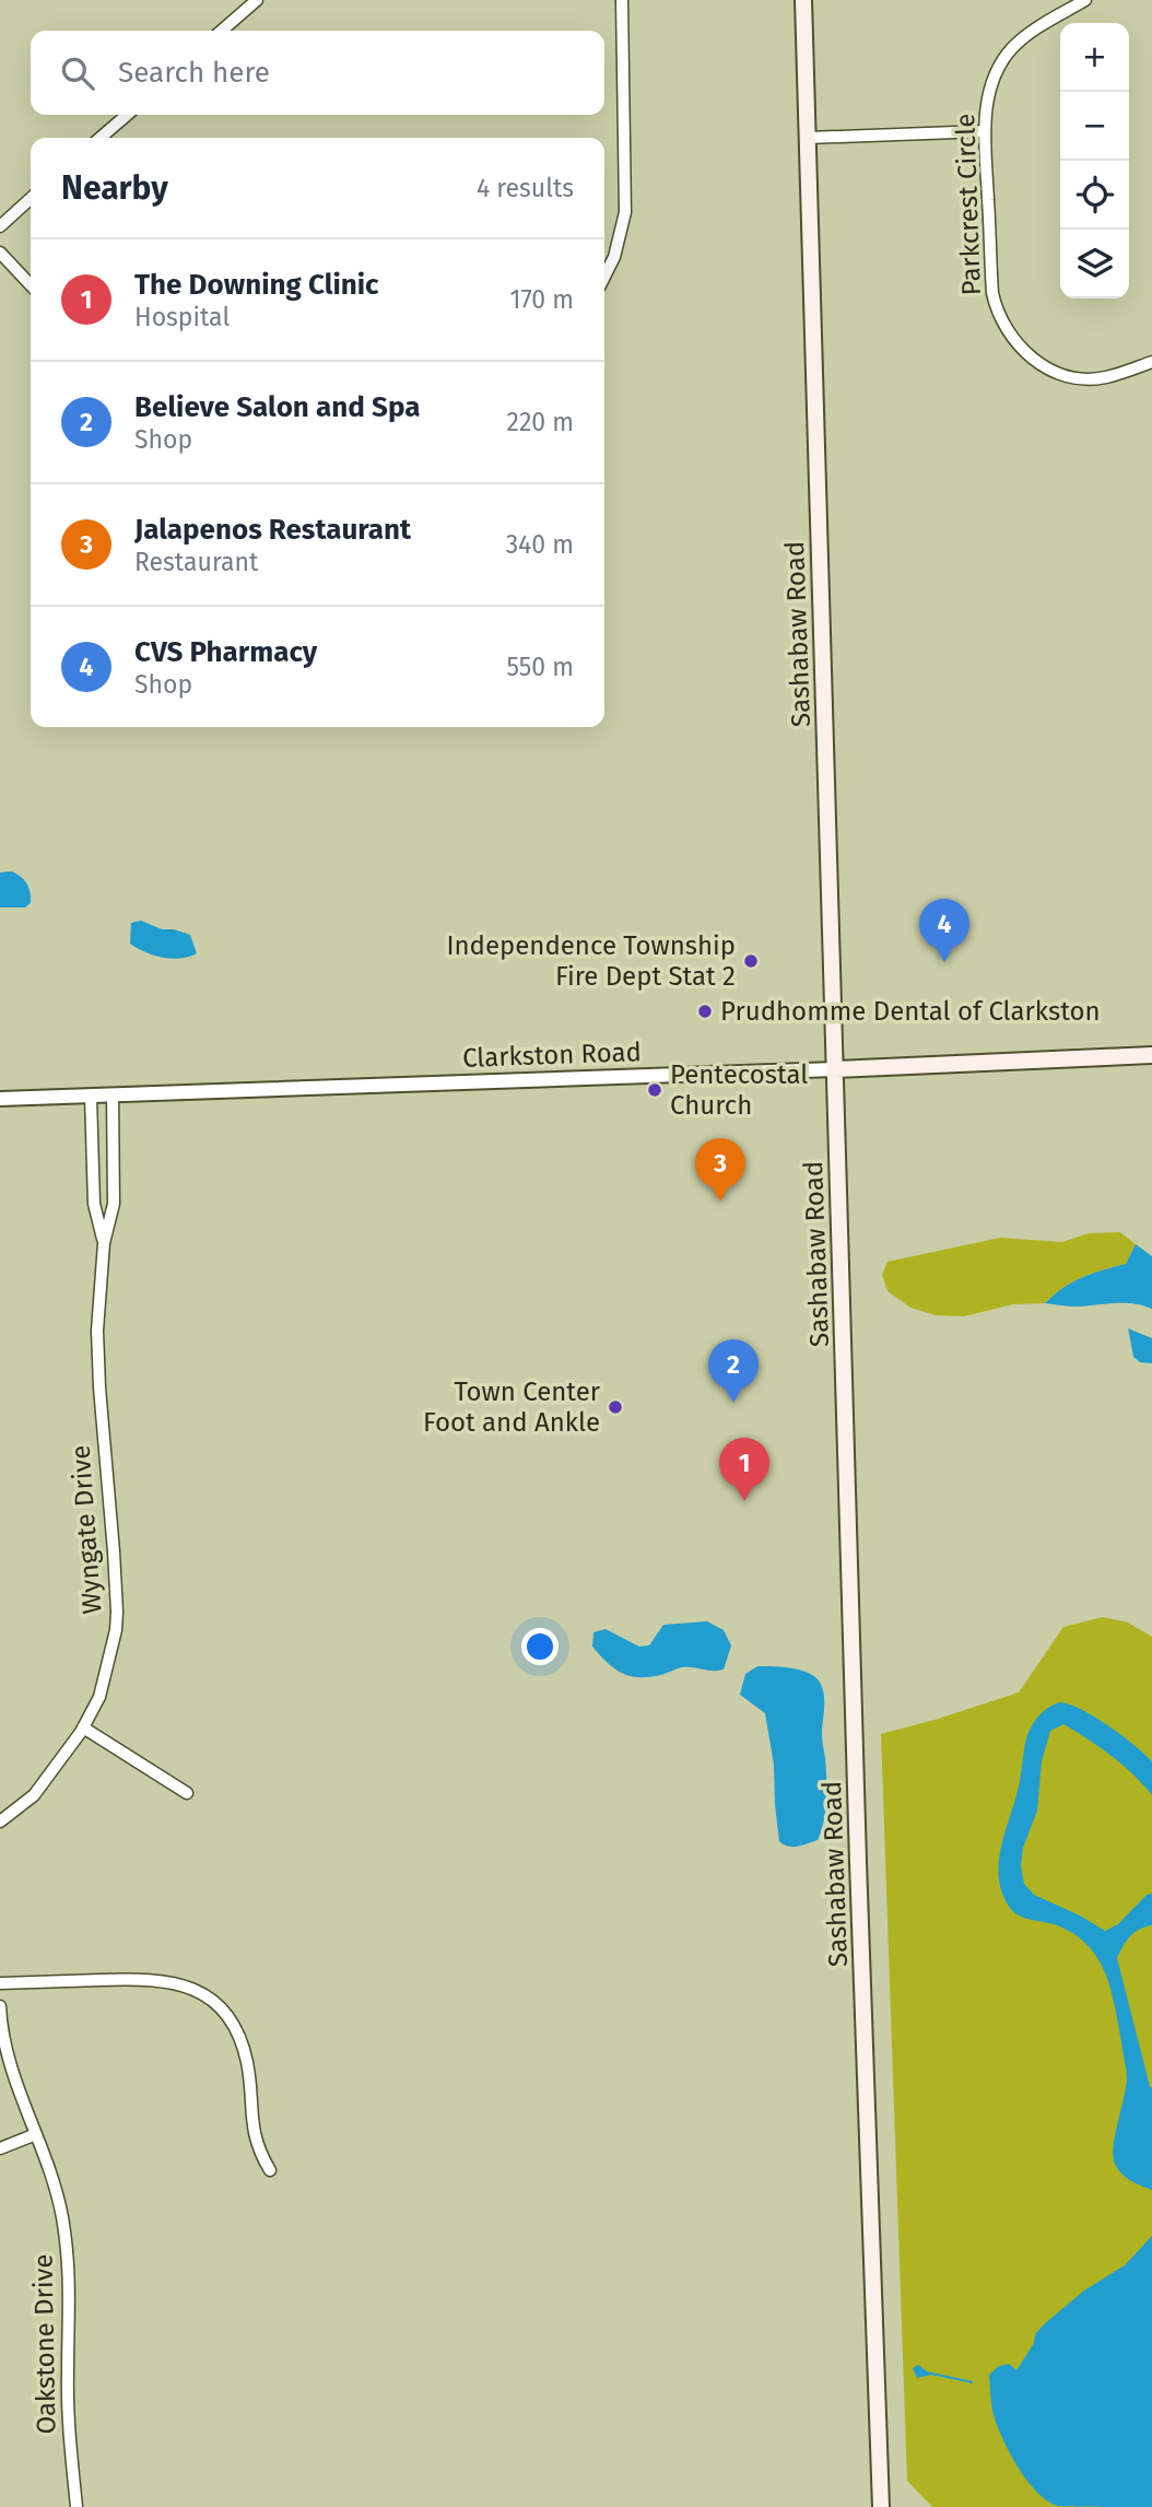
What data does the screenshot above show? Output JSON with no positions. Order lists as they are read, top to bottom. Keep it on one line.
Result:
{"streets":{"main road":["Sashabaw Road","Clarkston Road"],"street":["Parkcrest Circle","Wyngate Drive","Oakstone Drive"]},"crossings":[["Sashabaw Road","Clarkston Road"],["Clarkston Road","Wyngate Drive"]],"places":["Independence Township Fire Dept Stat 2","Prudhomme Dental of Clarkston","Pentecostal Church","Town Center Foot and Ankle"],"page":{"map_buttons":["+","−"],"search":"Search here","heading":["Nearby","4 results"],"list":[{"mark":"1","name":"The Downing Clinic","note":"Hospital","value":"170 m"},{"mark":"2","name":"Believe Salon and Spa","note":"Shop","value":"220 m"},{"mark":"3","name":"Jalapenos Restaurant","note":"Restaurant","value":"340 m"},{"mark":"4","name":"CVS Pharmacy","note":"Shop","value":"550 m"}],"pins":["4","3","2","1"]}}
